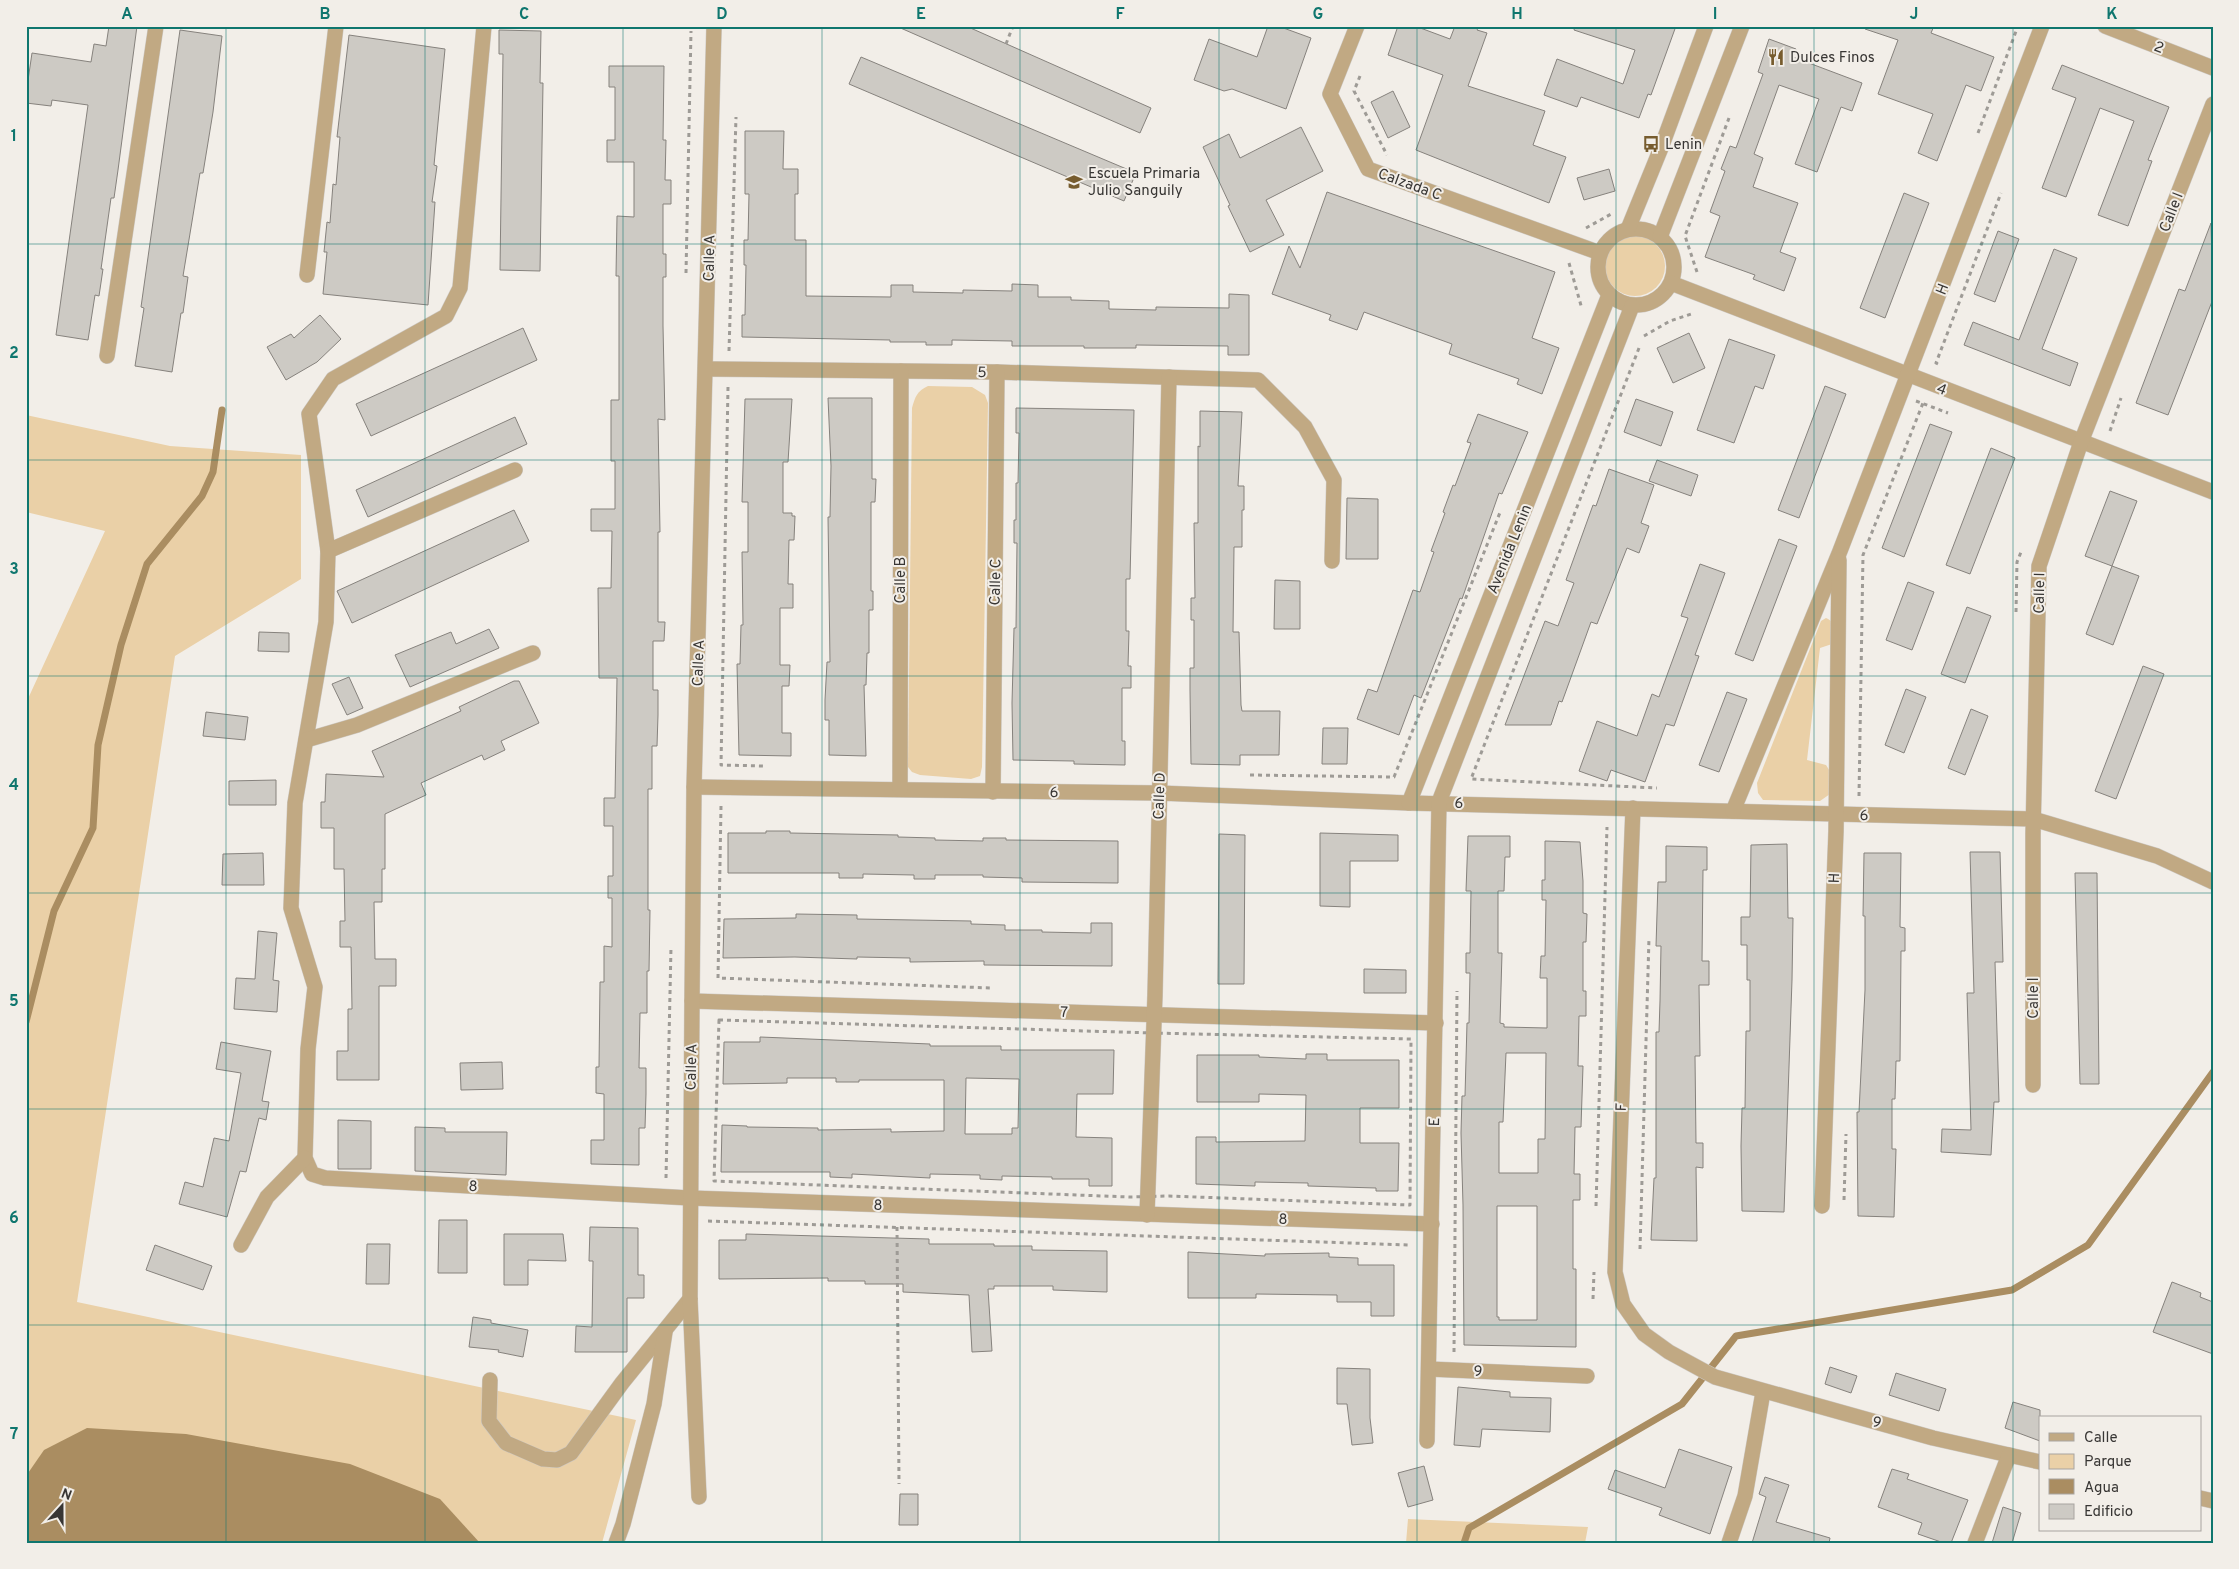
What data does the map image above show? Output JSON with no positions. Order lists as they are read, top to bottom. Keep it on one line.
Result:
{"streets":{"street":["2","Calzada C","Calle I","Calle A","H","5","4","Avenida Lenin","Calle B","Calle C","6","Calle D","7","F","E","8","9"]},"crossings":[["Calzada C","4"],["Calzada C","Avenida Lenin"],["Calle I","4"],["Calle I","6"],["Calle A","5"],["Calle A","6"],["Calle A","7"],["Calle A","8"],["H","4"],["H","6"],["5","Calle B"],["5","Calle C"],["5","Calle D"],["4","Avenida Lenin"],["Avenida Lenin","6"],["Avenida Lenin","E"],["Calle B","6"],["Calle C","6"],["6","Calle D"],["6","F"],["6","E"],["Calle D","7"],["Calle D","8"],["7","E"],["F","9"],["E","8"],["E","9"]],"places":{"restaurant":["Dulces Finos"],"bus stop":["Lenin"],"school or university":["Escuela Primaria Julio Sanguily"]},"legend":["Calle","Parque","Agua","Edificio"],"north":"top","grid":{"columns":["A","B","C","D","E","F","G","H","I","J","K"],"rows":["1","2","3","4","5","6","7"]}}
